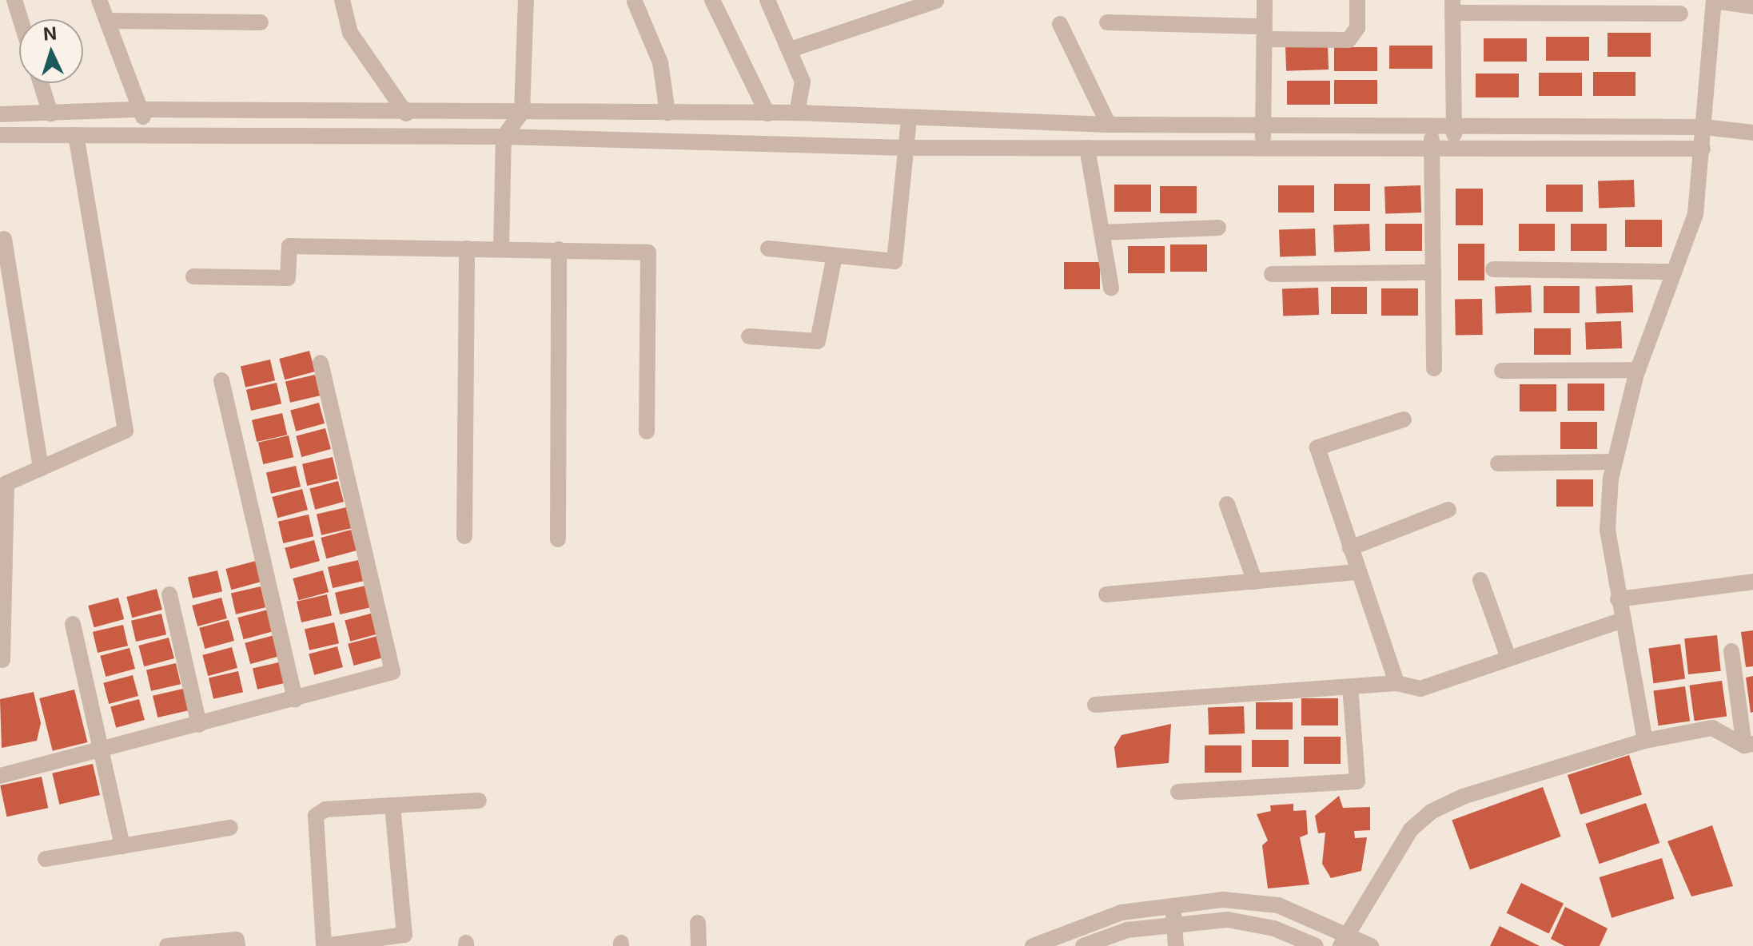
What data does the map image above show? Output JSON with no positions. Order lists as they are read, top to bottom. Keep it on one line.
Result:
{"north":"top"}
